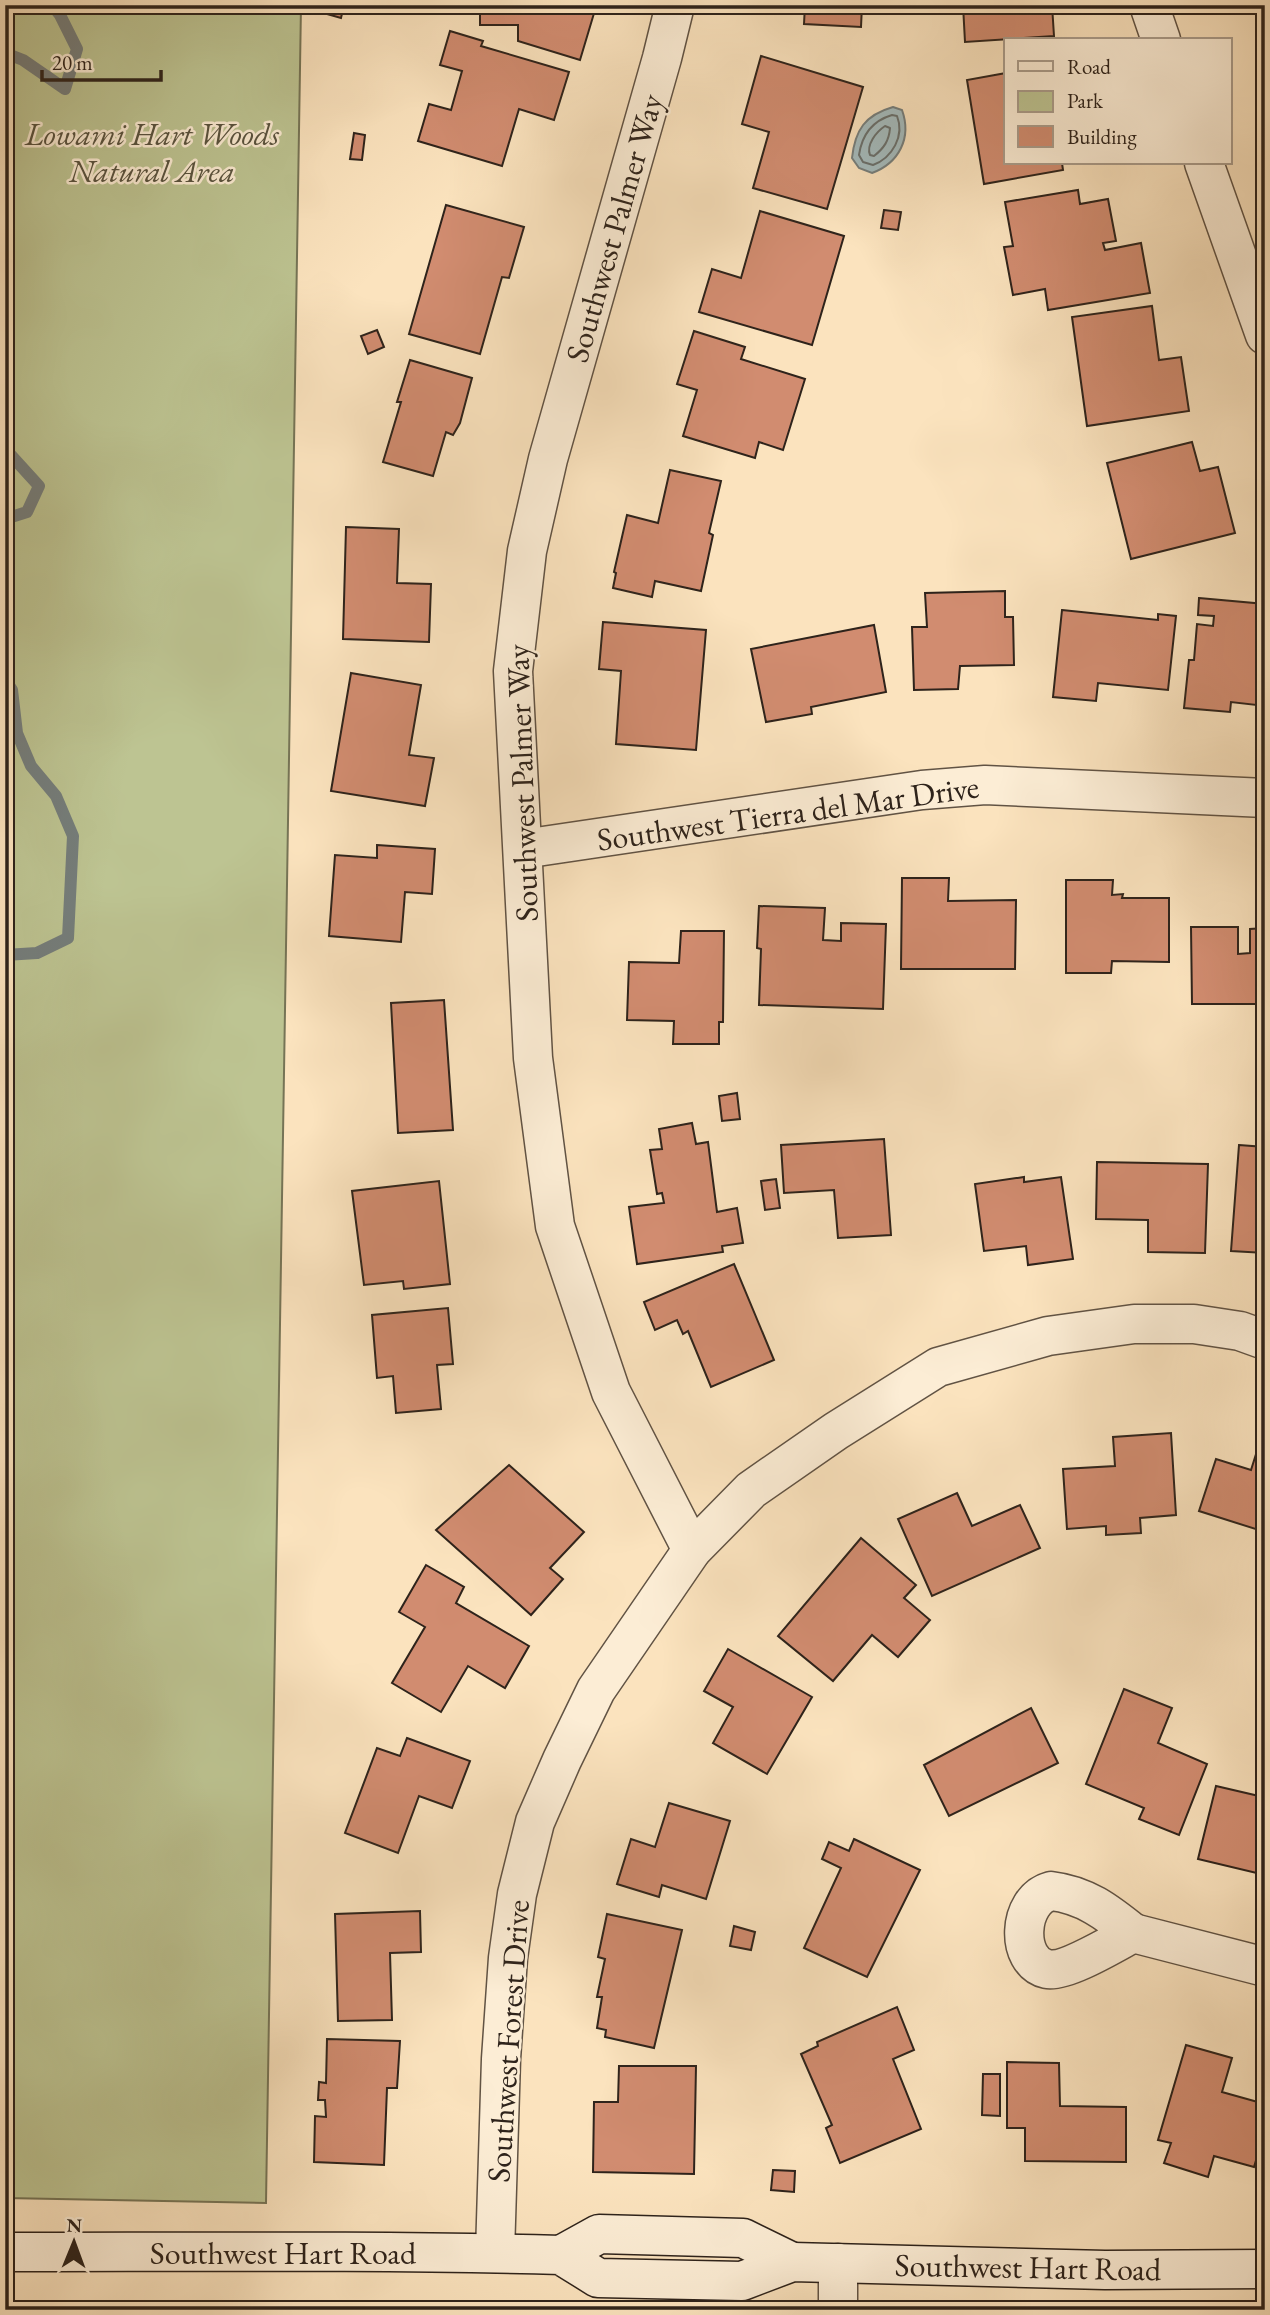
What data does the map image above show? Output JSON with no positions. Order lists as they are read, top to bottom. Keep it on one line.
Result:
{"streets":{"street":["Southwest Palmer Way","Southwest Tierra del Mar Drive","Southwest Forest Drive","Southwest Hart Road"]},"crossings":[["Southwest Palmer Way","Southwest Tierra del Mar Drive"],["Southwest Palmer Way","Southwest Forest Drive"],["Southwest Forest Drive","Southwest Hart Road"]],"parks":["Lowami Hart Woods Natural Area"],"legend":["Road","Park","Building"],"scale_bar":"20 m","north":"top"}
